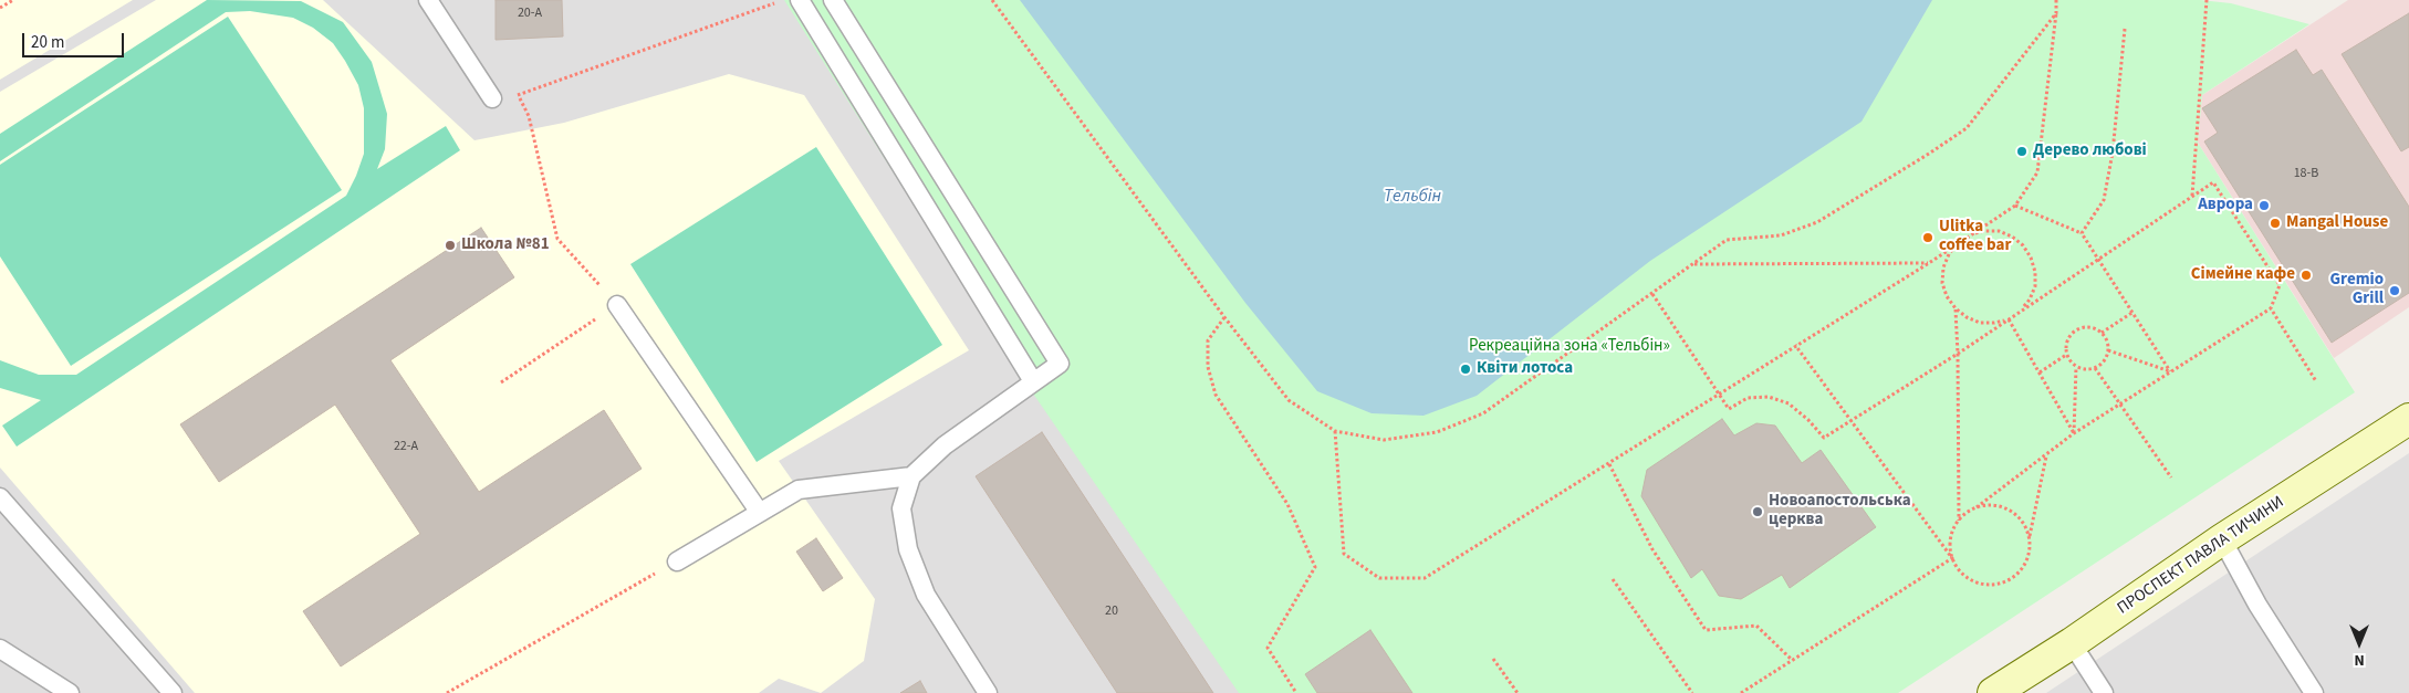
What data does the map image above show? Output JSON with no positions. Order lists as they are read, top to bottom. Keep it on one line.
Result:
{"streets":{"street":["ПРОСПЕКТ ПАВЛА ТИЧИНИ"]},"water":["Тельбін"],"parks":["Рекреаційна зона «Тельбін»"],"places":["Дерево любові","Аврора","Mangal House","Ulitka coffee bar","Школа №81","Сімейне кафе","Gremio Grill","Квіти лотоса","Новоапостольська церква"],"house_numbers":["20-А","18-В","22-А","20"],"scale_bar":"20 m","north":"bottom"}
